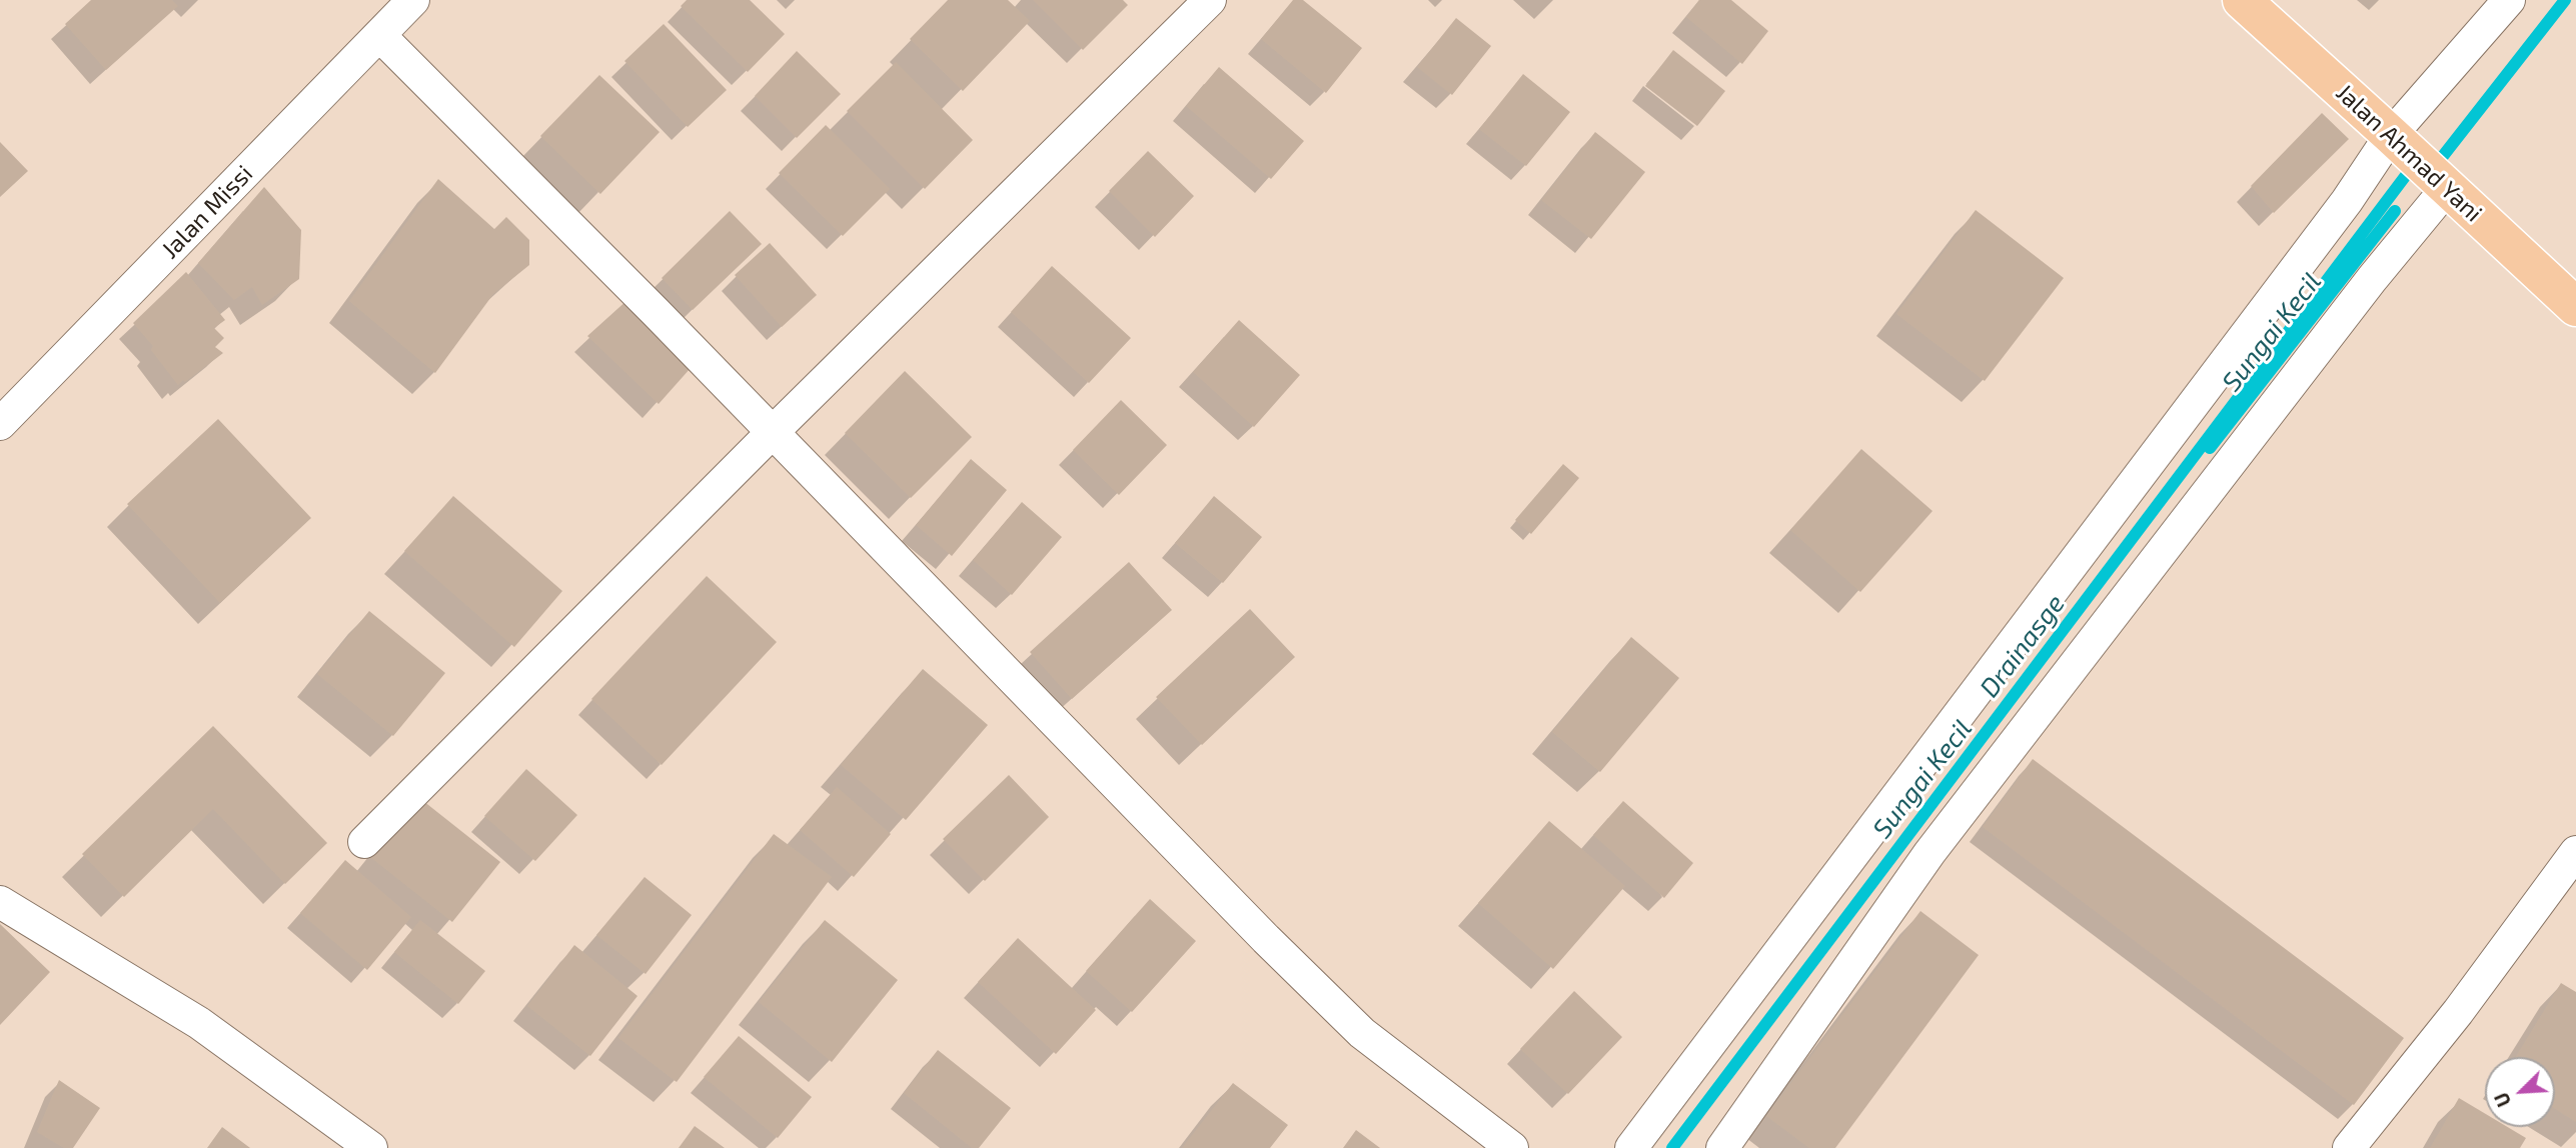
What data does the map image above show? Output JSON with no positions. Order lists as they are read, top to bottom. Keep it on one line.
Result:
{"streets":{"highway":["Jalan Ahmad Yani"],"street":["Jalan Missi"]},"water":["Sungai Kecil","Drainasge"],"north":"bottom left"}
